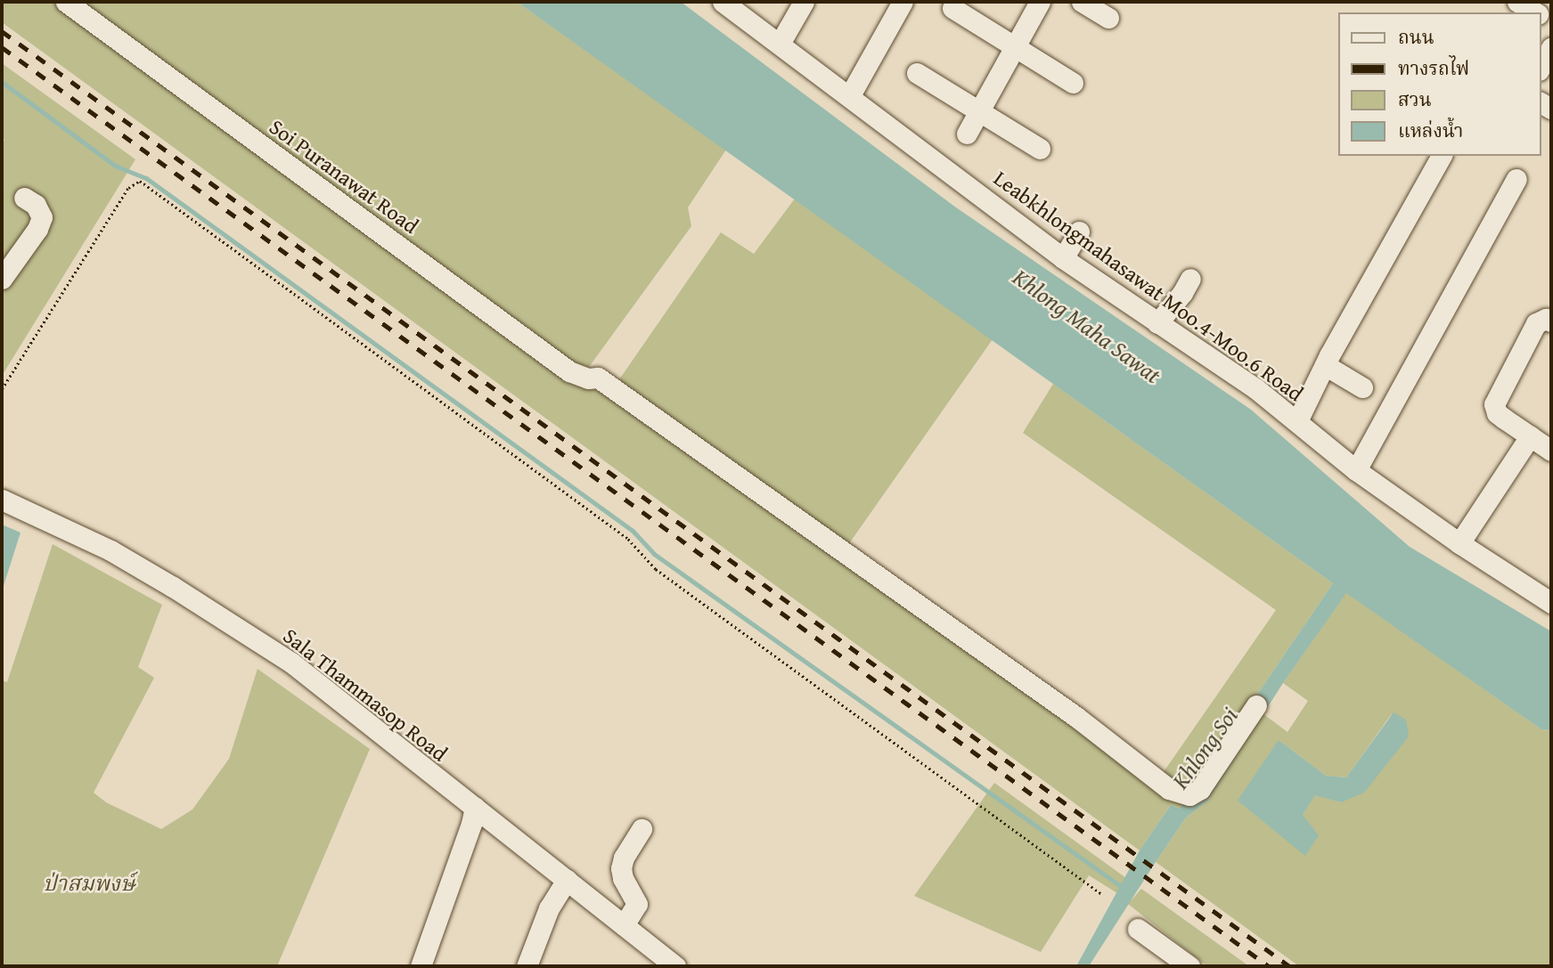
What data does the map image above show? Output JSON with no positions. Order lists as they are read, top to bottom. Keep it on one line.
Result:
{"streets":{"street":["Soi Puranawat Road","Leabkhlongmahasawat Moo.4-Moo.6 Road","Sala Thammasop Road"]},"water":["Khlong Maha Sawat","Khlong Soi"],"parks":["ป่าสมพงษ์"],"legend":["ถนน","ทางรถไฟ","สวน","แหล่งน้ำ"]}
